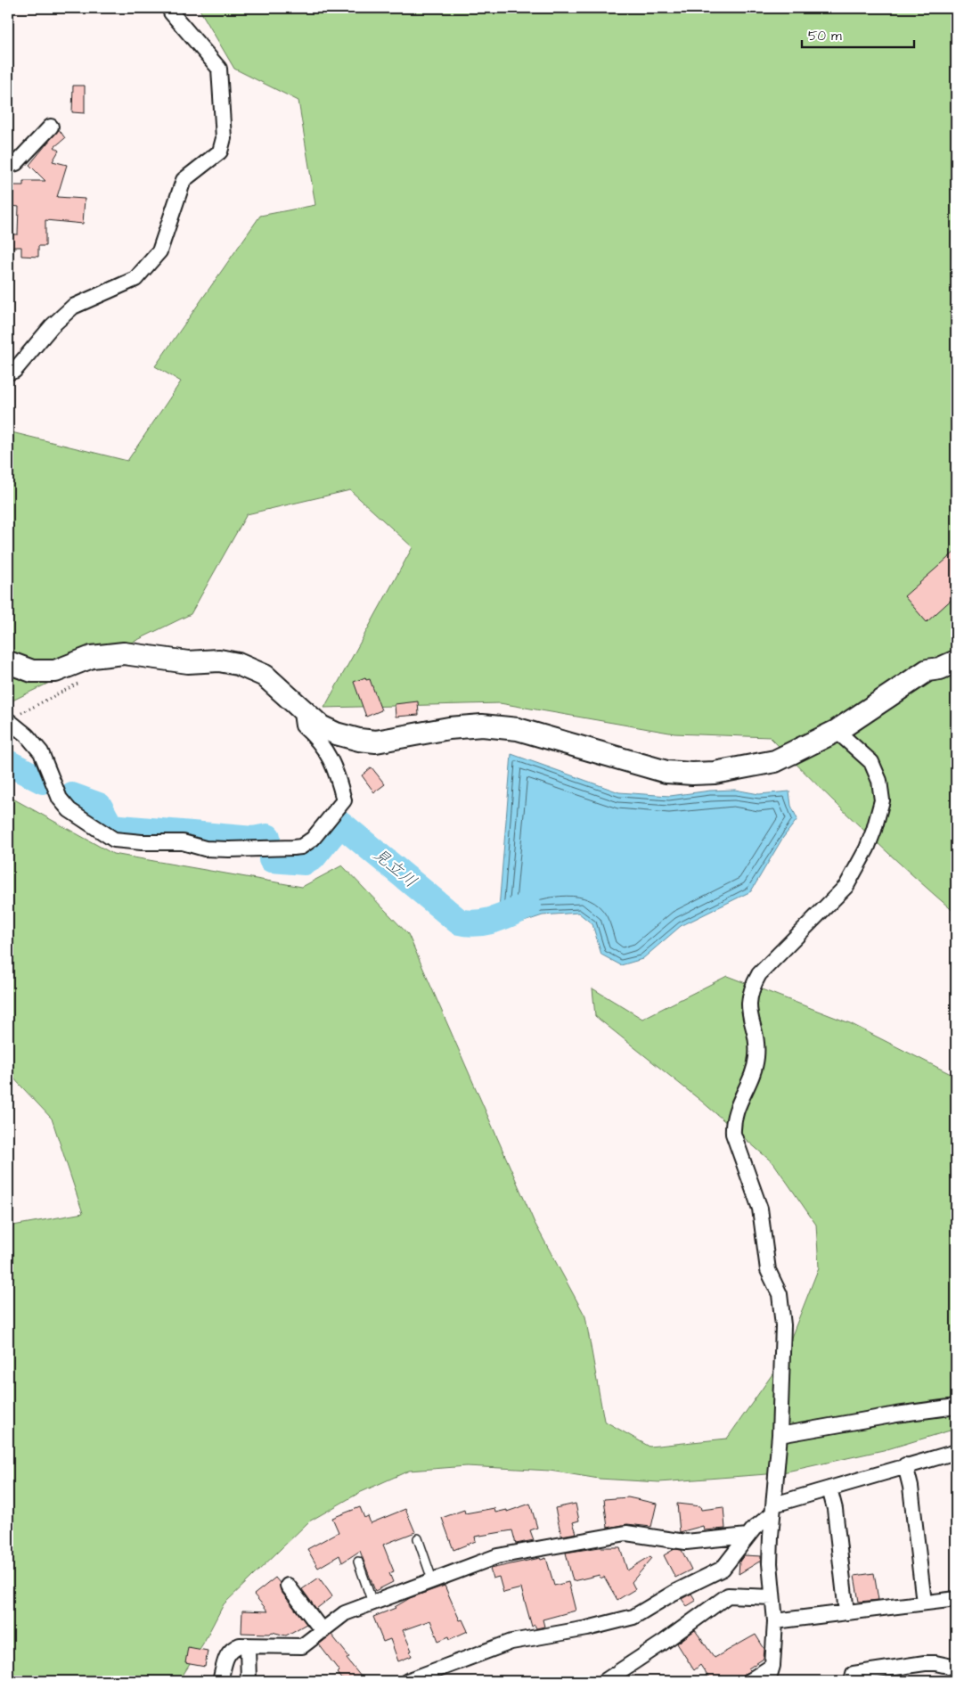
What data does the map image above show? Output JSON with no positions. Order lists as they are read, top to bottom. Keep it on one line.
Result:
{"water":["見立川"],"scale_bar":"50 m"}
